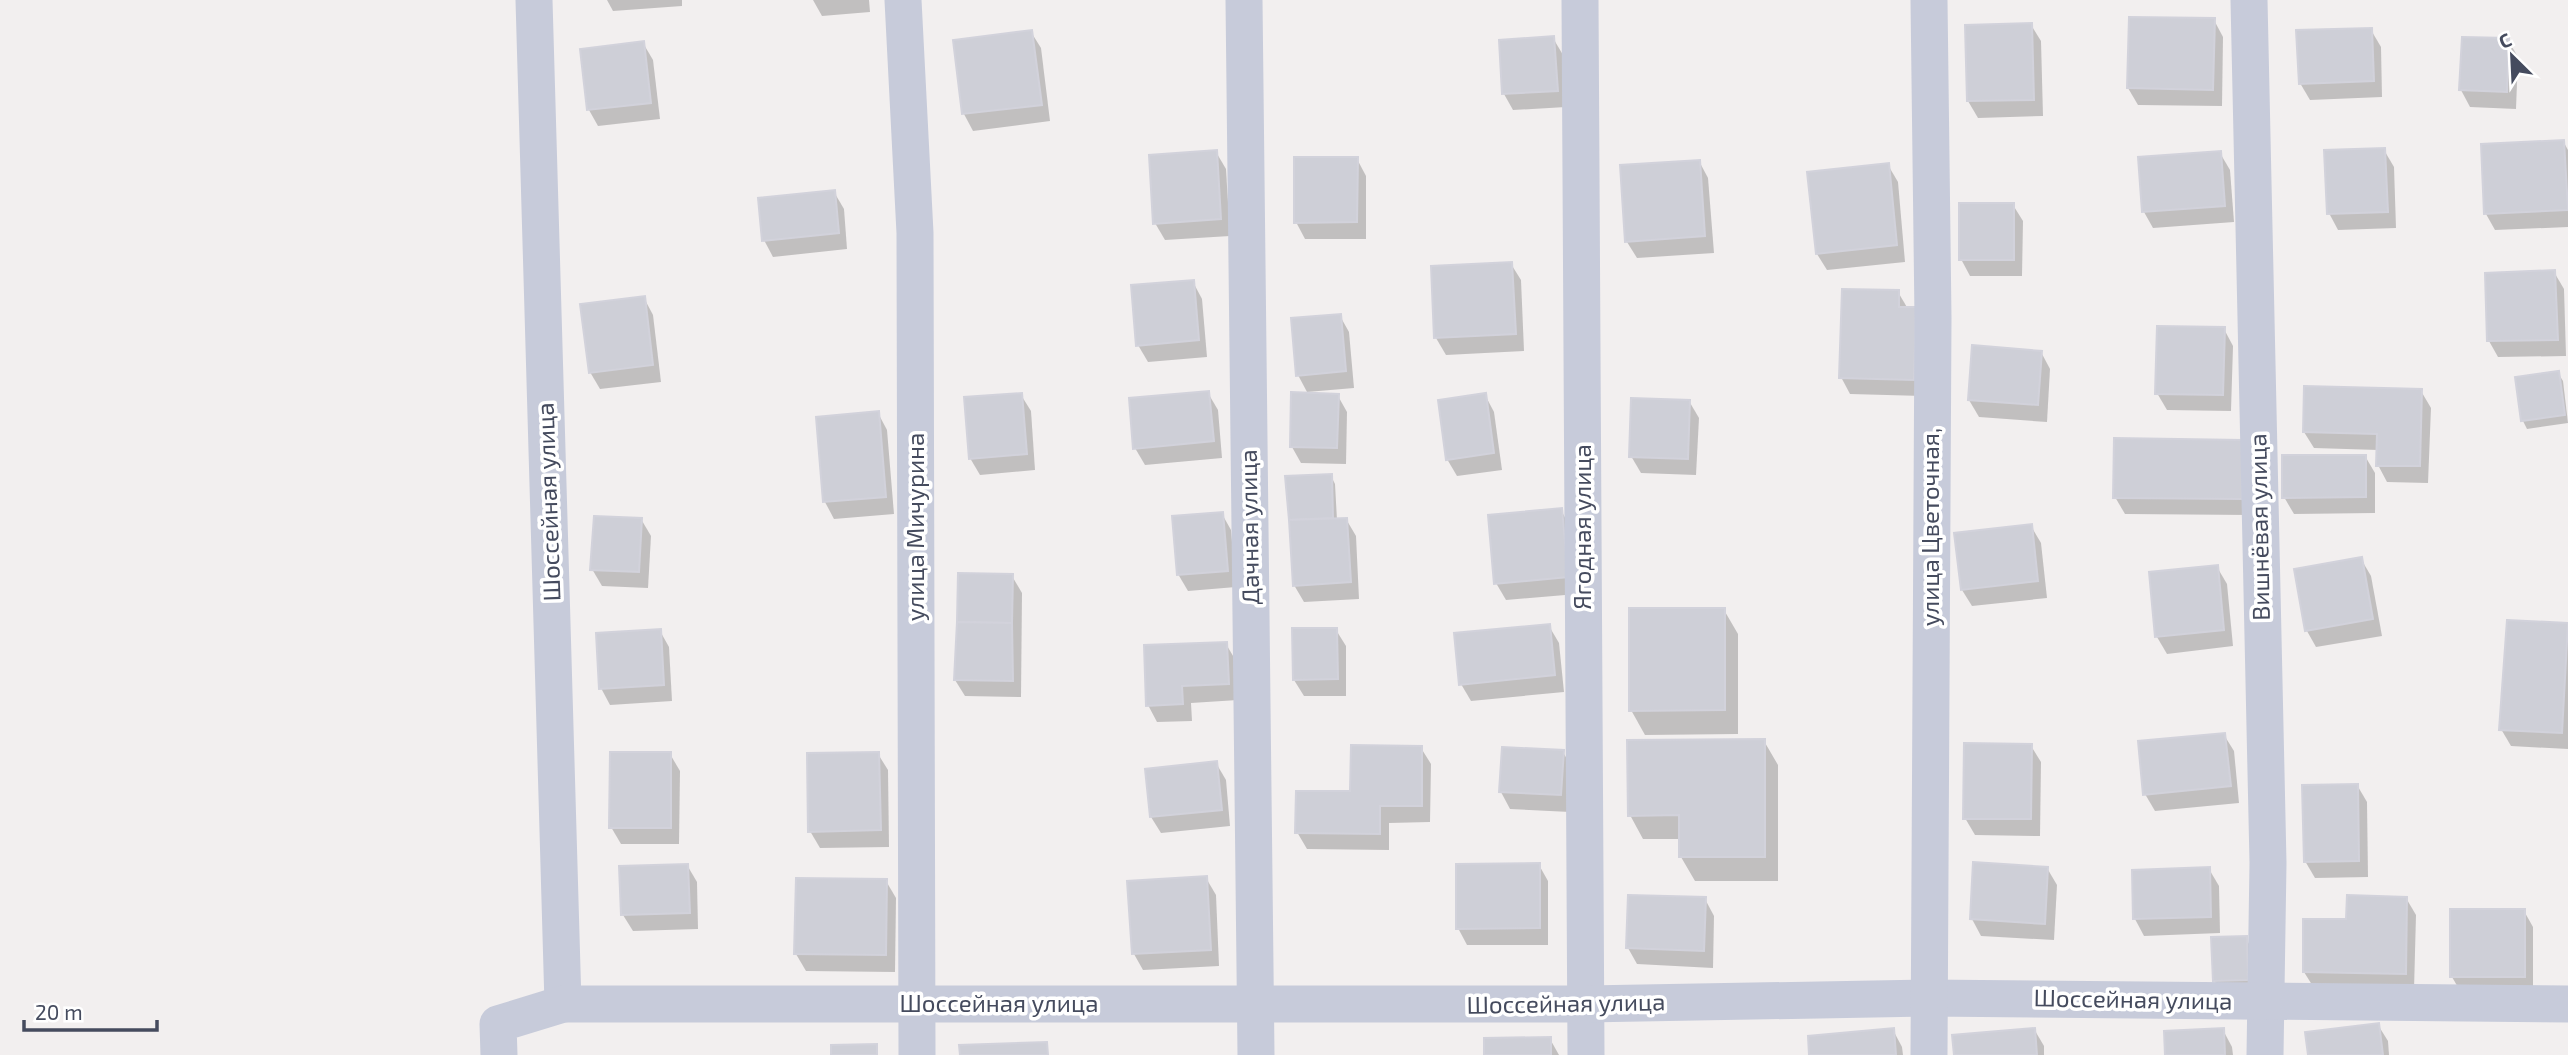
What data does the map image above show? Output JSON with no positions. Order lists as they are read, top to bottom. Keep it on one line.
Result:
{"streets":{"street":["Шоссейная улица","улица Мичурина","Дачная улица","Ягодная улица","улица Цветочная,","Вишнёвая улица"]},"crossings":[["Шоссейная улица","улица Мичурина"],["Шоссейная улица","Дачная улица"],["Шоссейная улица","Ягодная улица"],["Шоссейная улица","улица Цветочная,"],["Шоссейная улица","Вишнёвая улица"]],"scale_bar":"20 m","north":"top left"}
